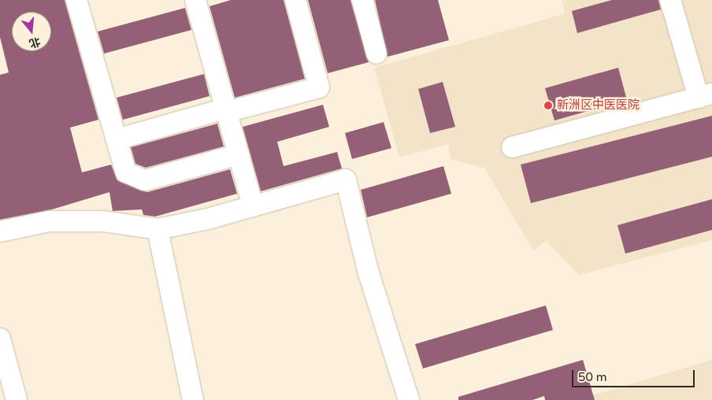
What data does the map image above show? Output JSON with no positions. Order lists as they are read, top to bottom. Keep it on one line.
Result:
{"places":["新洲区中医医院"],"scale_bar":"50 m","north":"bottom"}
